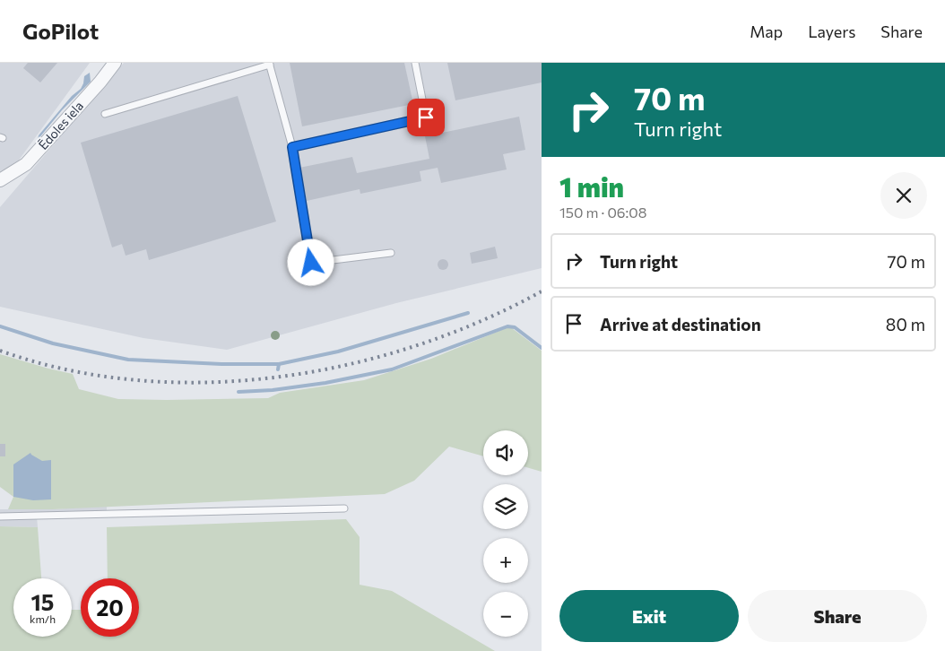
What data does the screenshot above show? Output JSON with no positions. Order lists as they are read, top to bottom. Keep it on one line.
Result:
{"streets":{"street":["Ēdoles iela"]},"page":{"header":"GoPilot","nav":["Map","Layers","Share"],"turn":["70 m","Turn right"],"heading":["1 min","150 m · 06:08"],"list":[{"name":"Turn right","value":"70 m"},{"name":"Arrive at destination","value":"80 m"}],"map_buttons":["+","−"],"speed":"15 km/h","limit":"20","buttons":["Exit","Share"]}}
